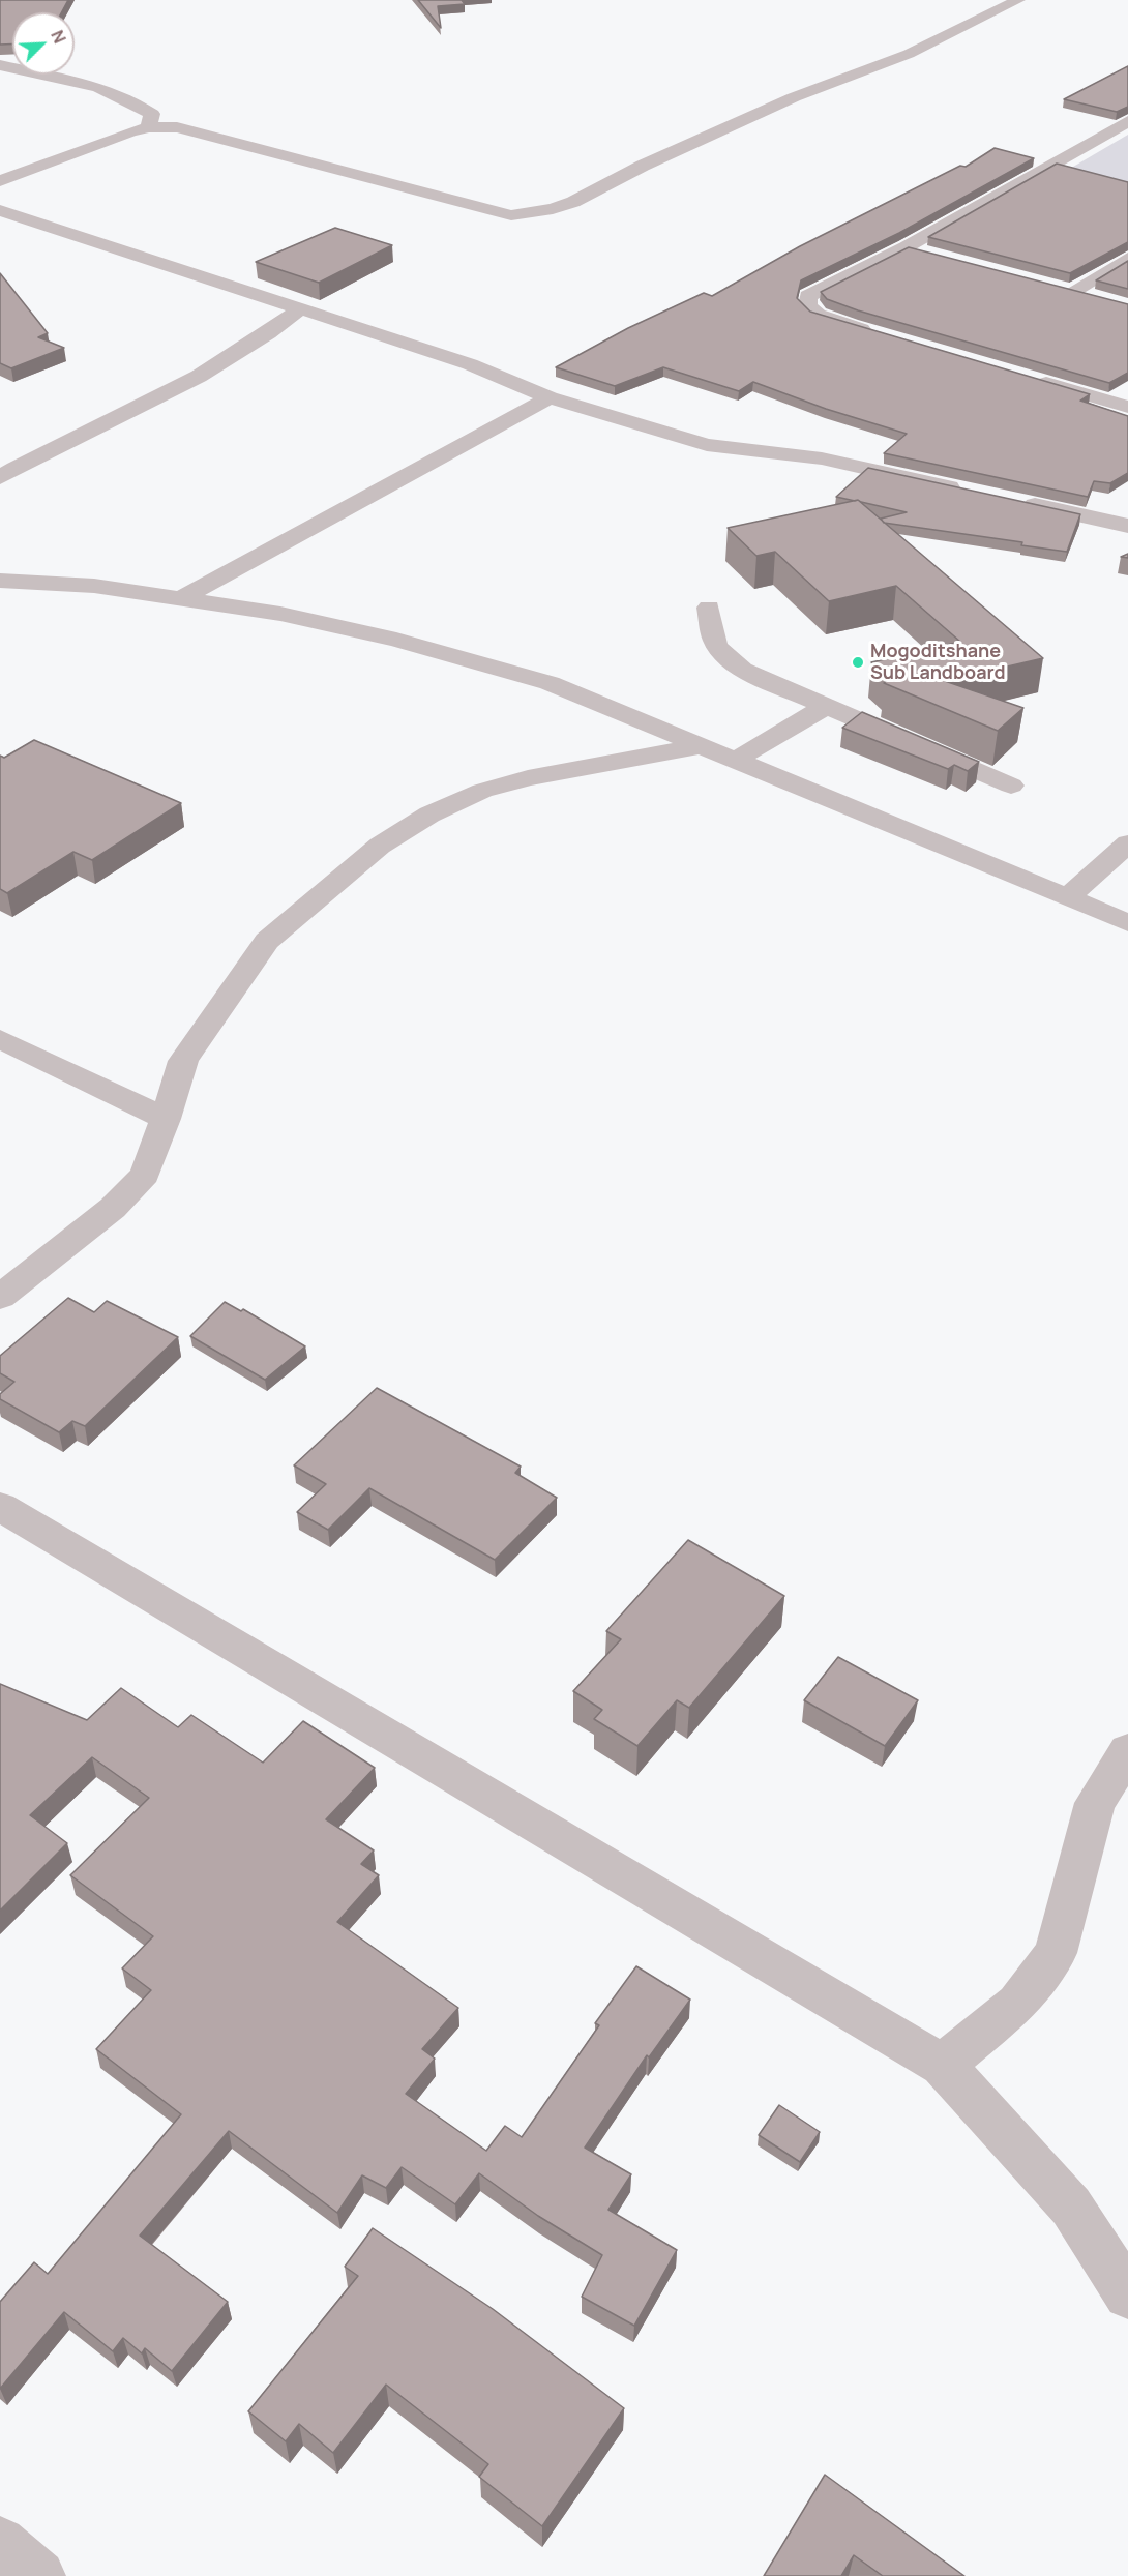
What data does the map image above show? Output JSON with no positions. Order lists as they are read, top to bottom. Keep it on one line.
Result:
{"places":["Mogoditshane Sub Landboard"],"north":"top right"}
